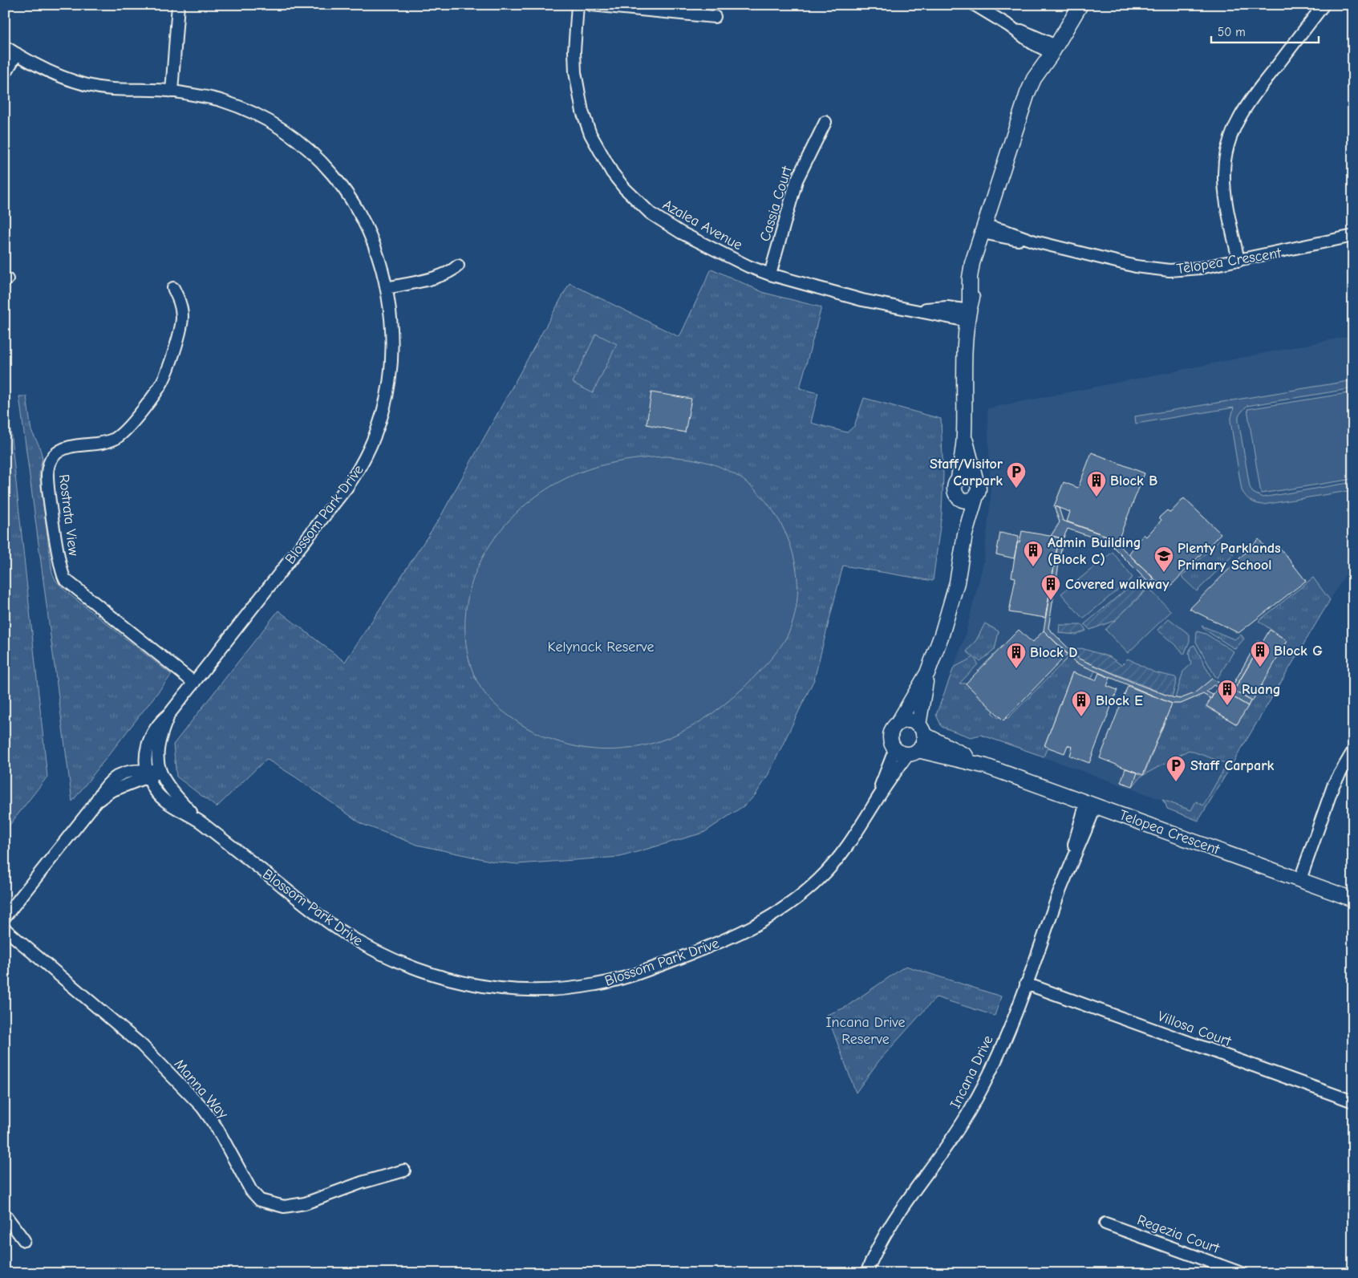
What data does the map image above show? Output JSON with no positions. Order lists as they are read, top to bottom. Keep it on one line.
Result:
{"streets":{"street":["Cassia Court","Azalea Avenue","Telopea Crescent","Blossom Park Drive","Rostrata View","Villosa Court","Incana Drive","Manna Way","Regezia Court"]},"crossings":[["Cassia Court","Azalea Avenue"],["Telopea Crescent","Blossom Park Drive"],["Telopea Crescent","Incana Drive"],["Blossom Park Drive","Rostrata View"],["Villosa Court","Incana Drive"]],"parks":["Kelynack Reserve","Incana Drive Reserve"],"places":{"parking":["Staff/Visitor Carpark","Staff Carpark"],"building":["Block B","Admin Building (Block C)","Covered walkway","Block G","Block D","Ruang","Block E"],"school or university":["Plenty Parklands Primary School"]},"scale_bar":"50 m"}
